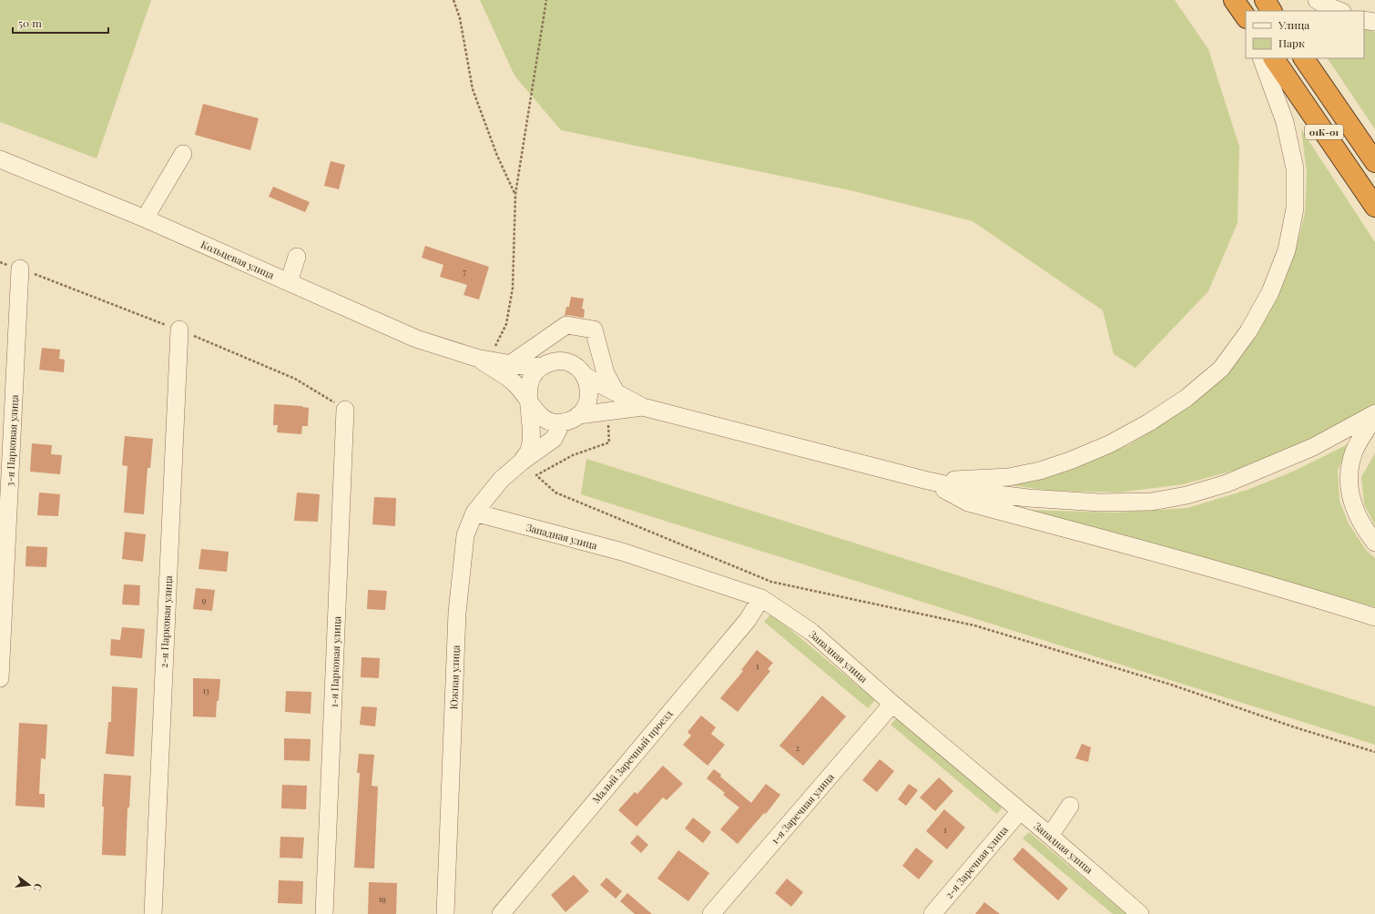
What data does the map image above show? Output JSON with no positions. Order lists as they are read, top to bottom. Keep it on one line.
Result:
{"streets":{"highway":["01К-01"],"street":["Кольцевая улица","3-я Парковая улица","Западная улица","2-я Парковая улица","1-я Парковая улица","Южная улица","Малый Заречный проезд","1-я Заречная улица","2-я Заречная улица"]},"crossings":[["Западная улица","Южная улица"],["Западная улица","Малый Заречный проезд"],["Западная улица","1-я Заречная улица"],["Западная улица","2-я Заречная улица"]],"house_numbers":["7","9","1","13","2","1","19"],"legend":["Улица","Парк"],"scale_bar":"50 m","north":"right"}
